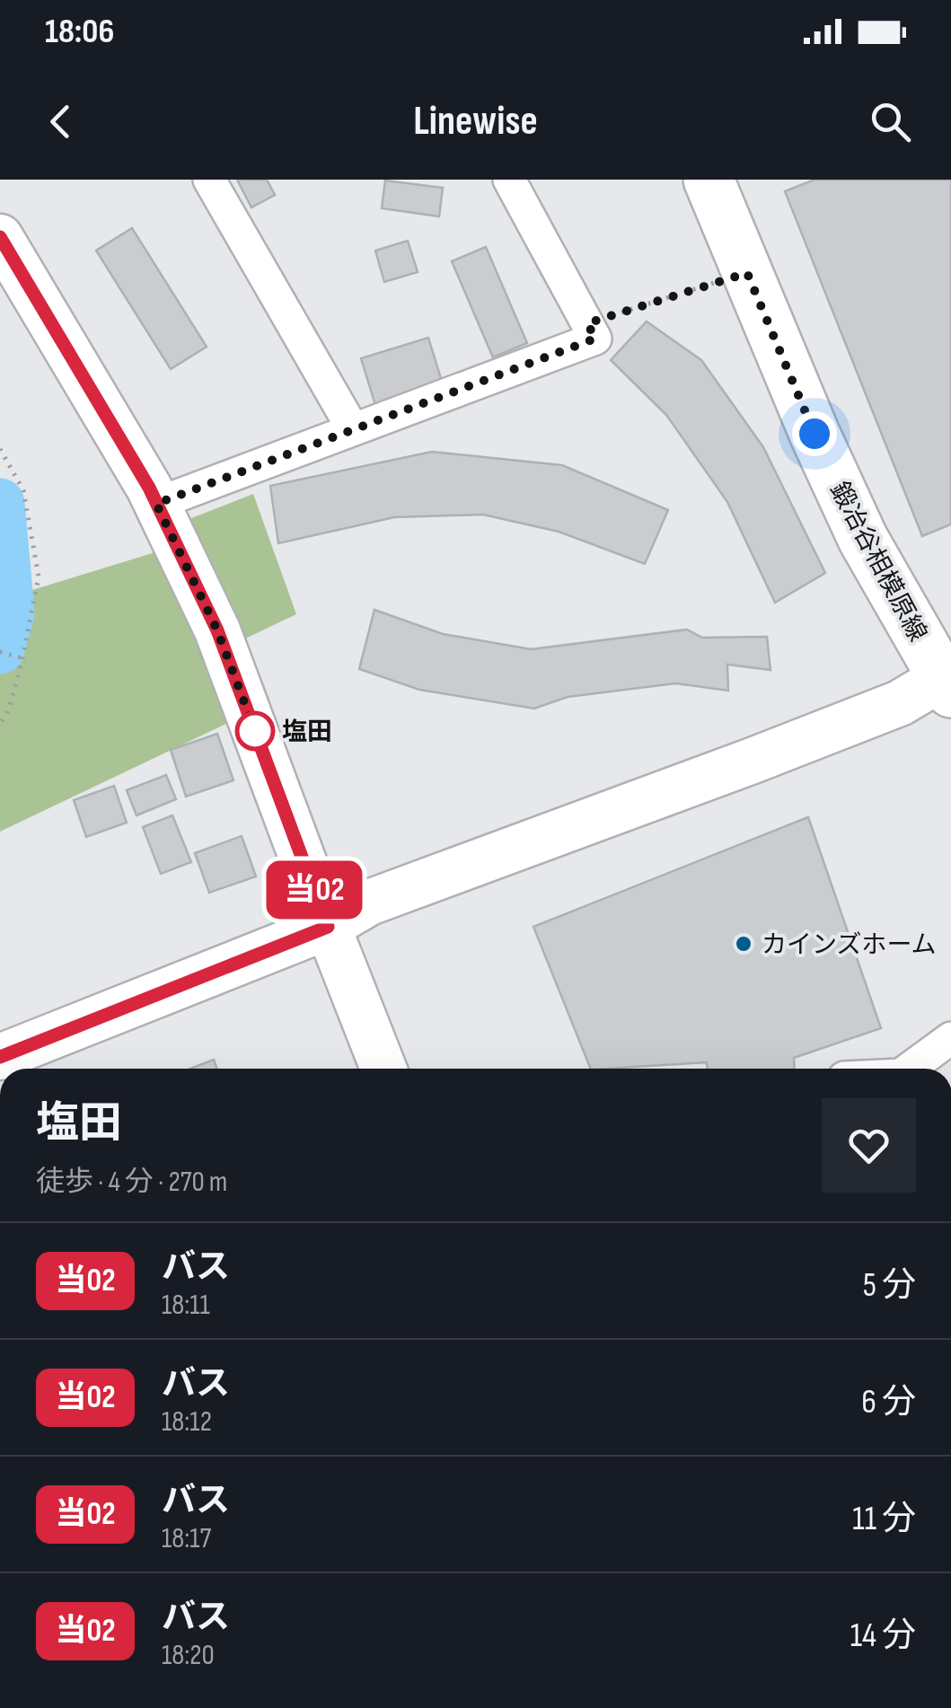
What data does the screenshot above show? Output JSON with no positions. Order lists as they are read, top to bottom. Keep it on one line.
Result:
{"streets":{"main road":["鍛冶谷相模原線"]},"places":["塩田","カインズホーム"],"lines":["bus line 当02"],"page":{"status":"18:06","header":"Linewise","on_map":"当02","heading":["塩田","徒歩 · 4 分 · 270 m"],"list":[{"mark":"当02","name":"バス","note":"18:11","value":"5 分"},{"mark":"当02","name":"バス","note":"18:12","value":"6 分"},{"mark":"当02","name":"バス","note":"18:17","value":"11 分"},{"mark":"当02","name":"バス","note":"18:20","value":"14 分"}]}}
